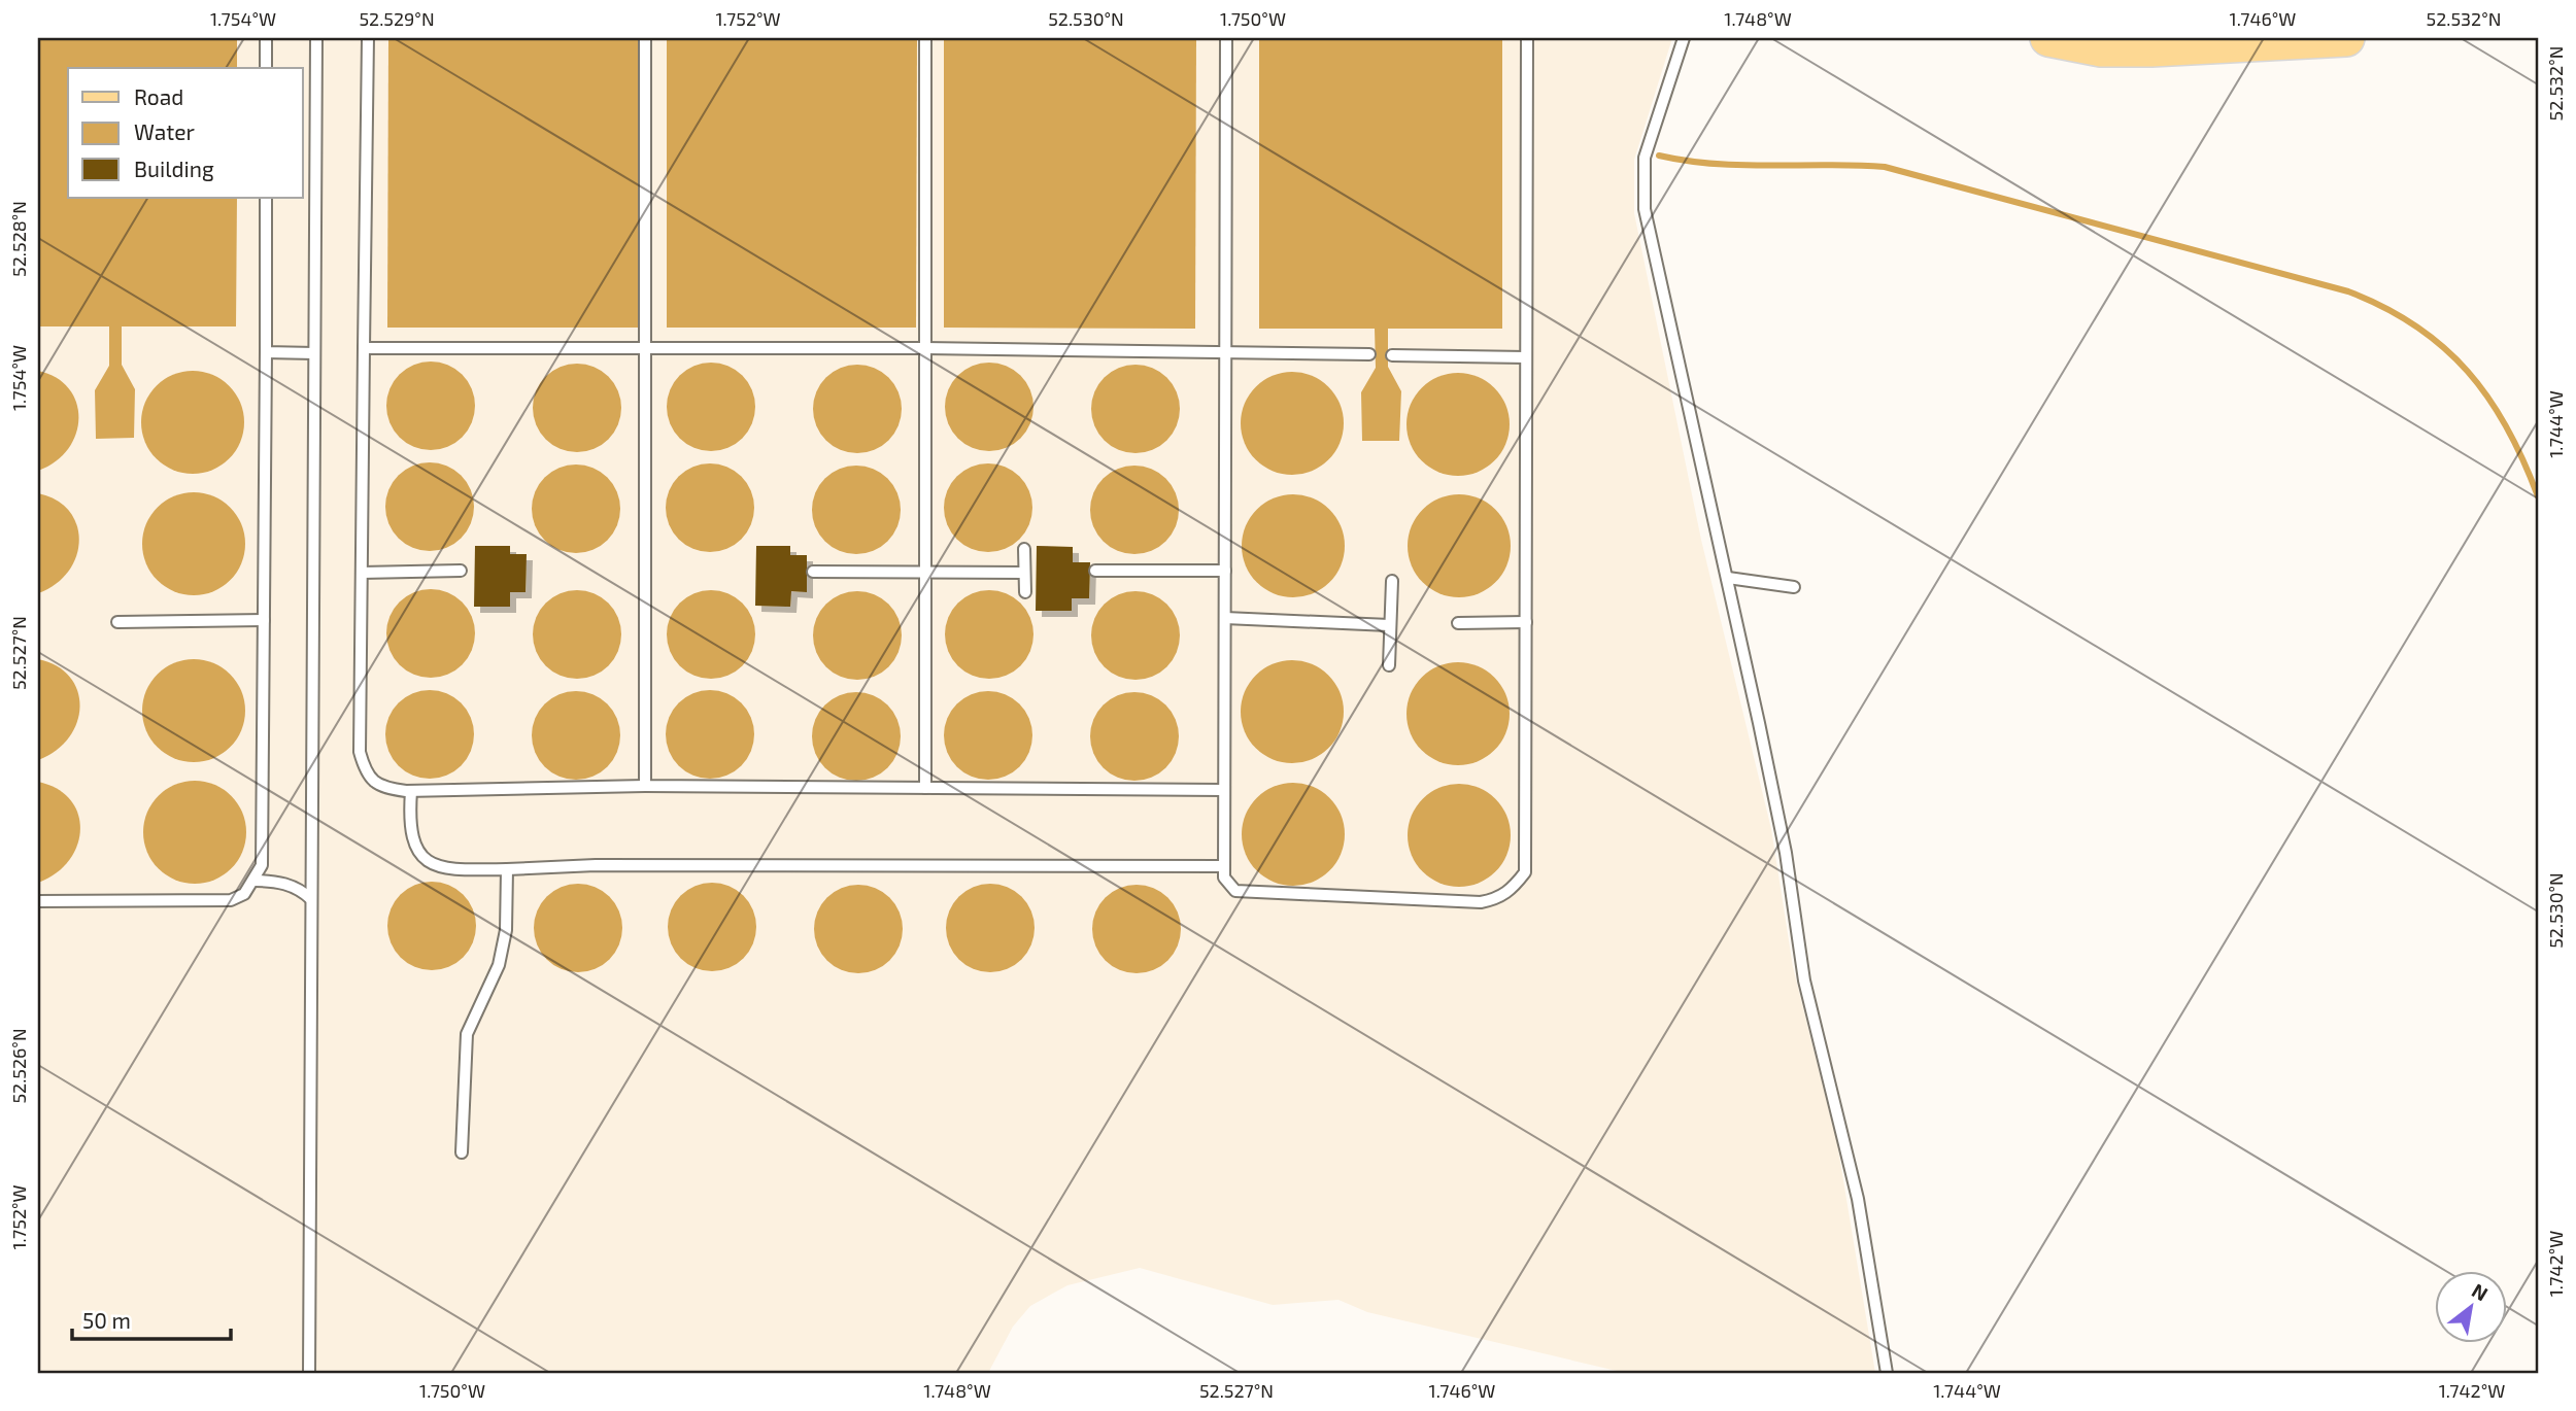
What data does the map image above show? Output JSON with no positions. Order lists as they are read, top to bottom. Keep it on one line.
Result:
{"legend":["Road","Water","Building"],"scale_bar":"50 m","north":"top right","coordinates":["1.754°W","52.529°N","1.752°W","52.530°N","1.750°W","1.748°W","1.746°W","52.532°N","52.528°N","1.744°W","52.527°N","52.526°N","1.742°W"]}
